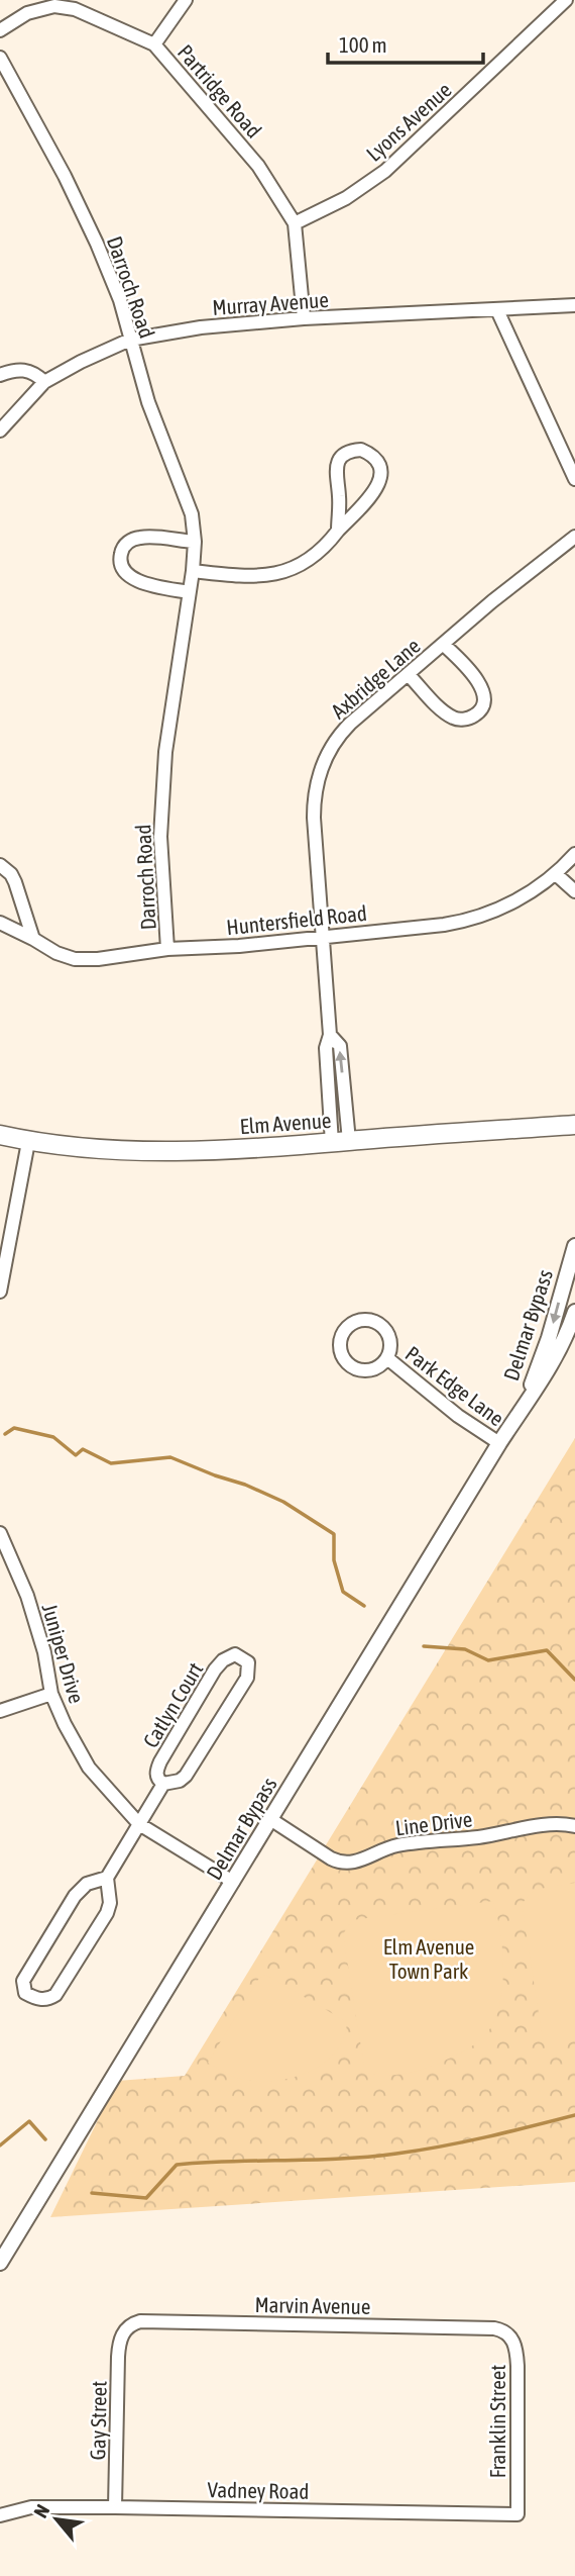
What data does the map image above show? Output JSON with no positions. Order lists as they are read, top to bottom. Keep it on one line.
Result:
{"streets":{"main road":["Elm Avenue"],"street":["Partridge Road","Lyons Avenue","Darroch Road","Murray Avenue","Axbridge Lane","Huntersfield Road","Delmar Bypass","Park Edge Lane","Juniper Drive","Catlyn Court","Line Drive","Marvin Avenue","Gay Street","Franklin Street","Vadney Road"]},"crossings":[["Partridge Road","Lyons Avenue"],["Partridge Road","Murray Avenue"],["Darroch Road","Murray Avenue"],["Darroch Road","Huntersfield Road"],["Axbridge Lane","Huntersfield Road"],["Axbridge Lane","Elm Avenue"],["Delmar Bypass","Park Edge Lane"],["Delmar Bypass","Juniper Drive"],["Delmar Bypass","Line Drive"],["Juniper Drive","Catlyn Court"],["Marvin Avenue","Gay Street"],["Marvin Avenue","Franklin Street"],["Gay Street","Vadney Road"],["Franklin Street","Vadney Road"]],"parks":["Elm Avenue Town Park"],"scale_bar":"100 m","north":"top left"}
